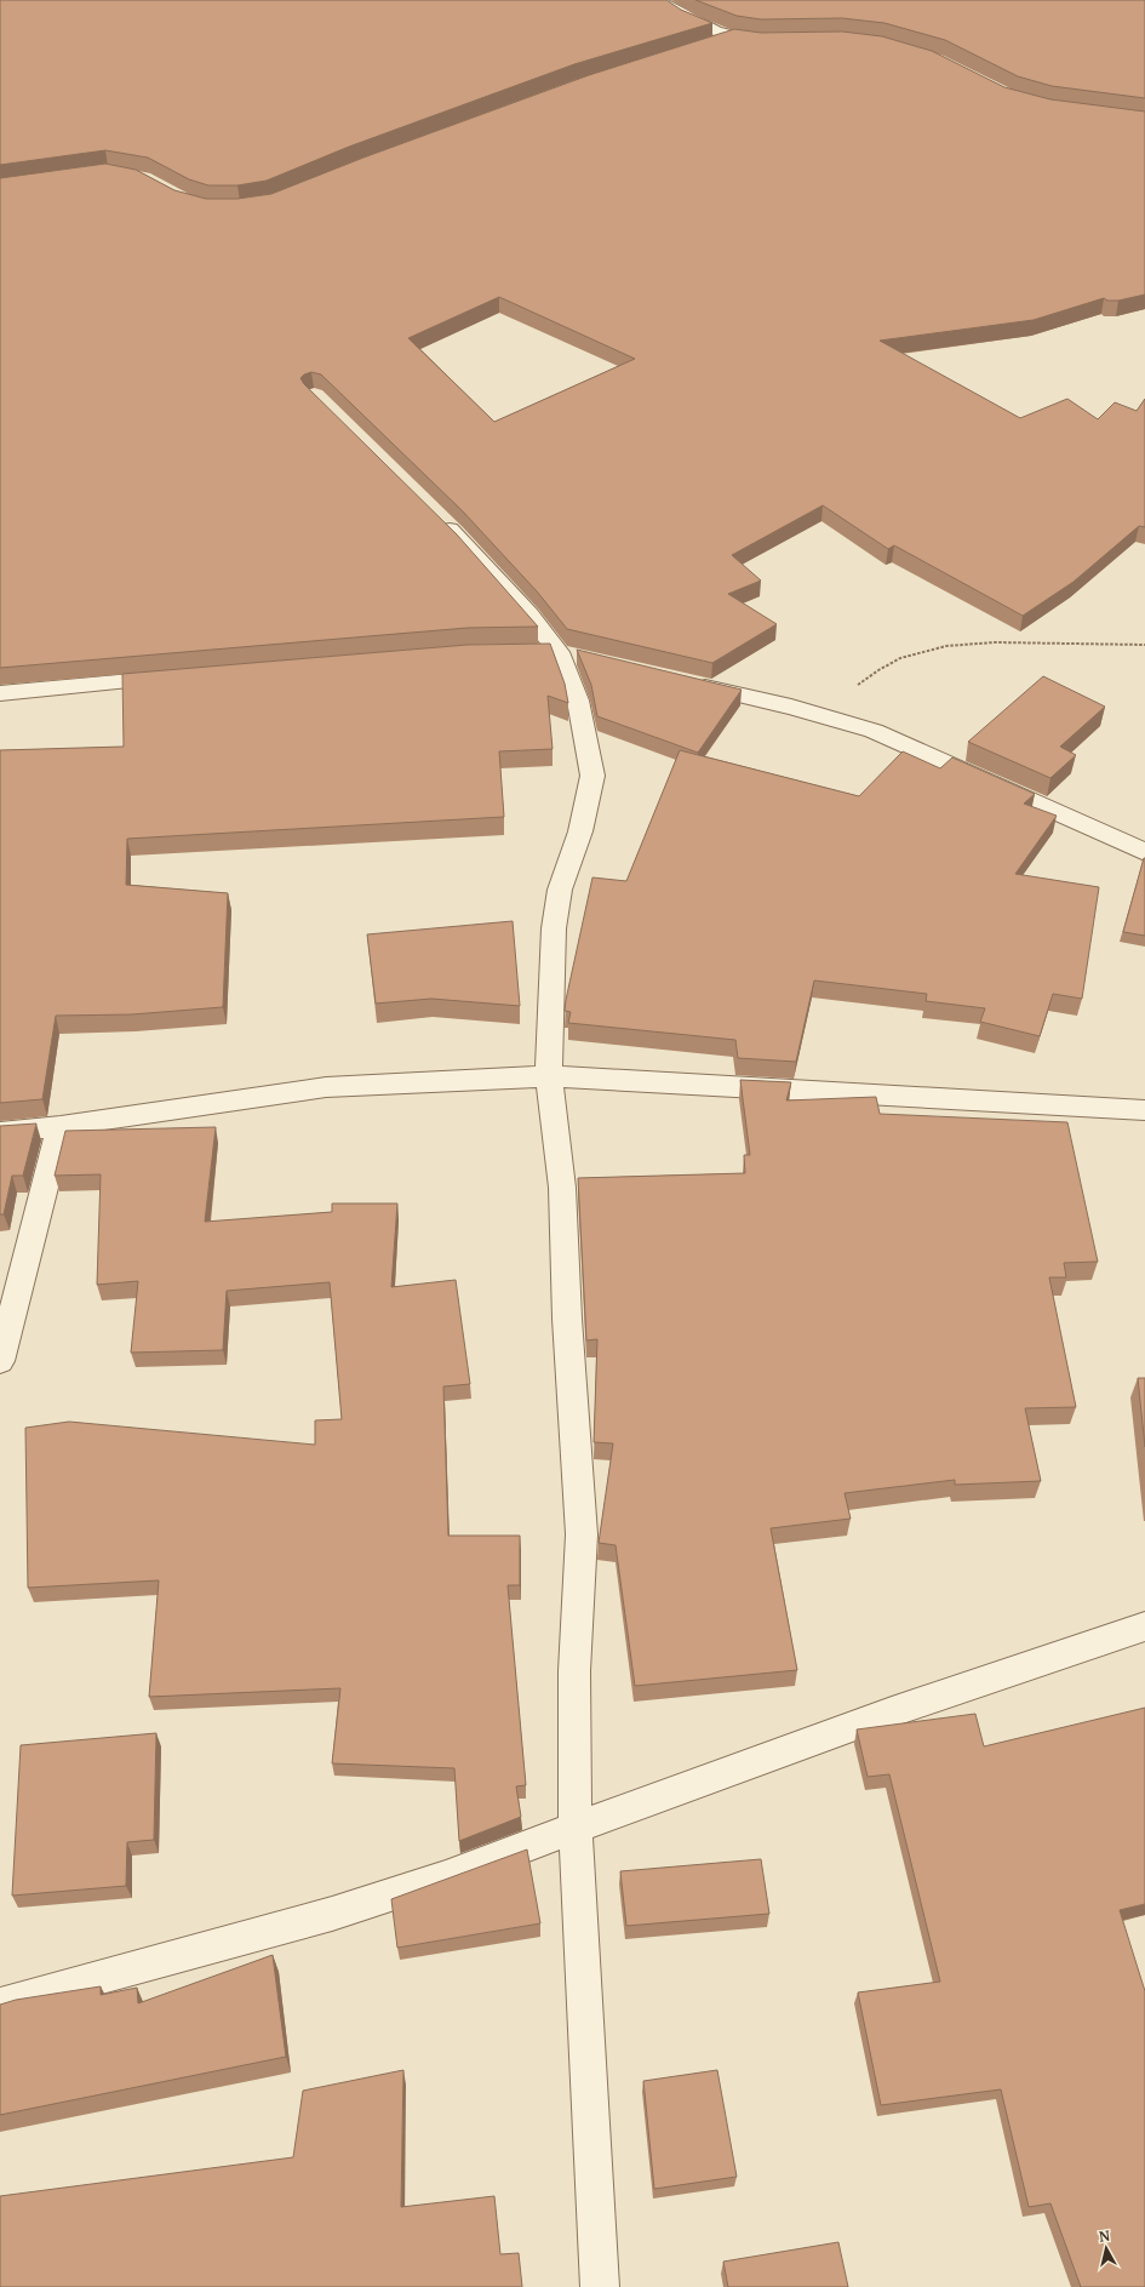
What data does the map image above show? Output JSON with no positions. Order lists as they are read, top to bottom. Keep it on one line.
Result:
{"north":"top"}
